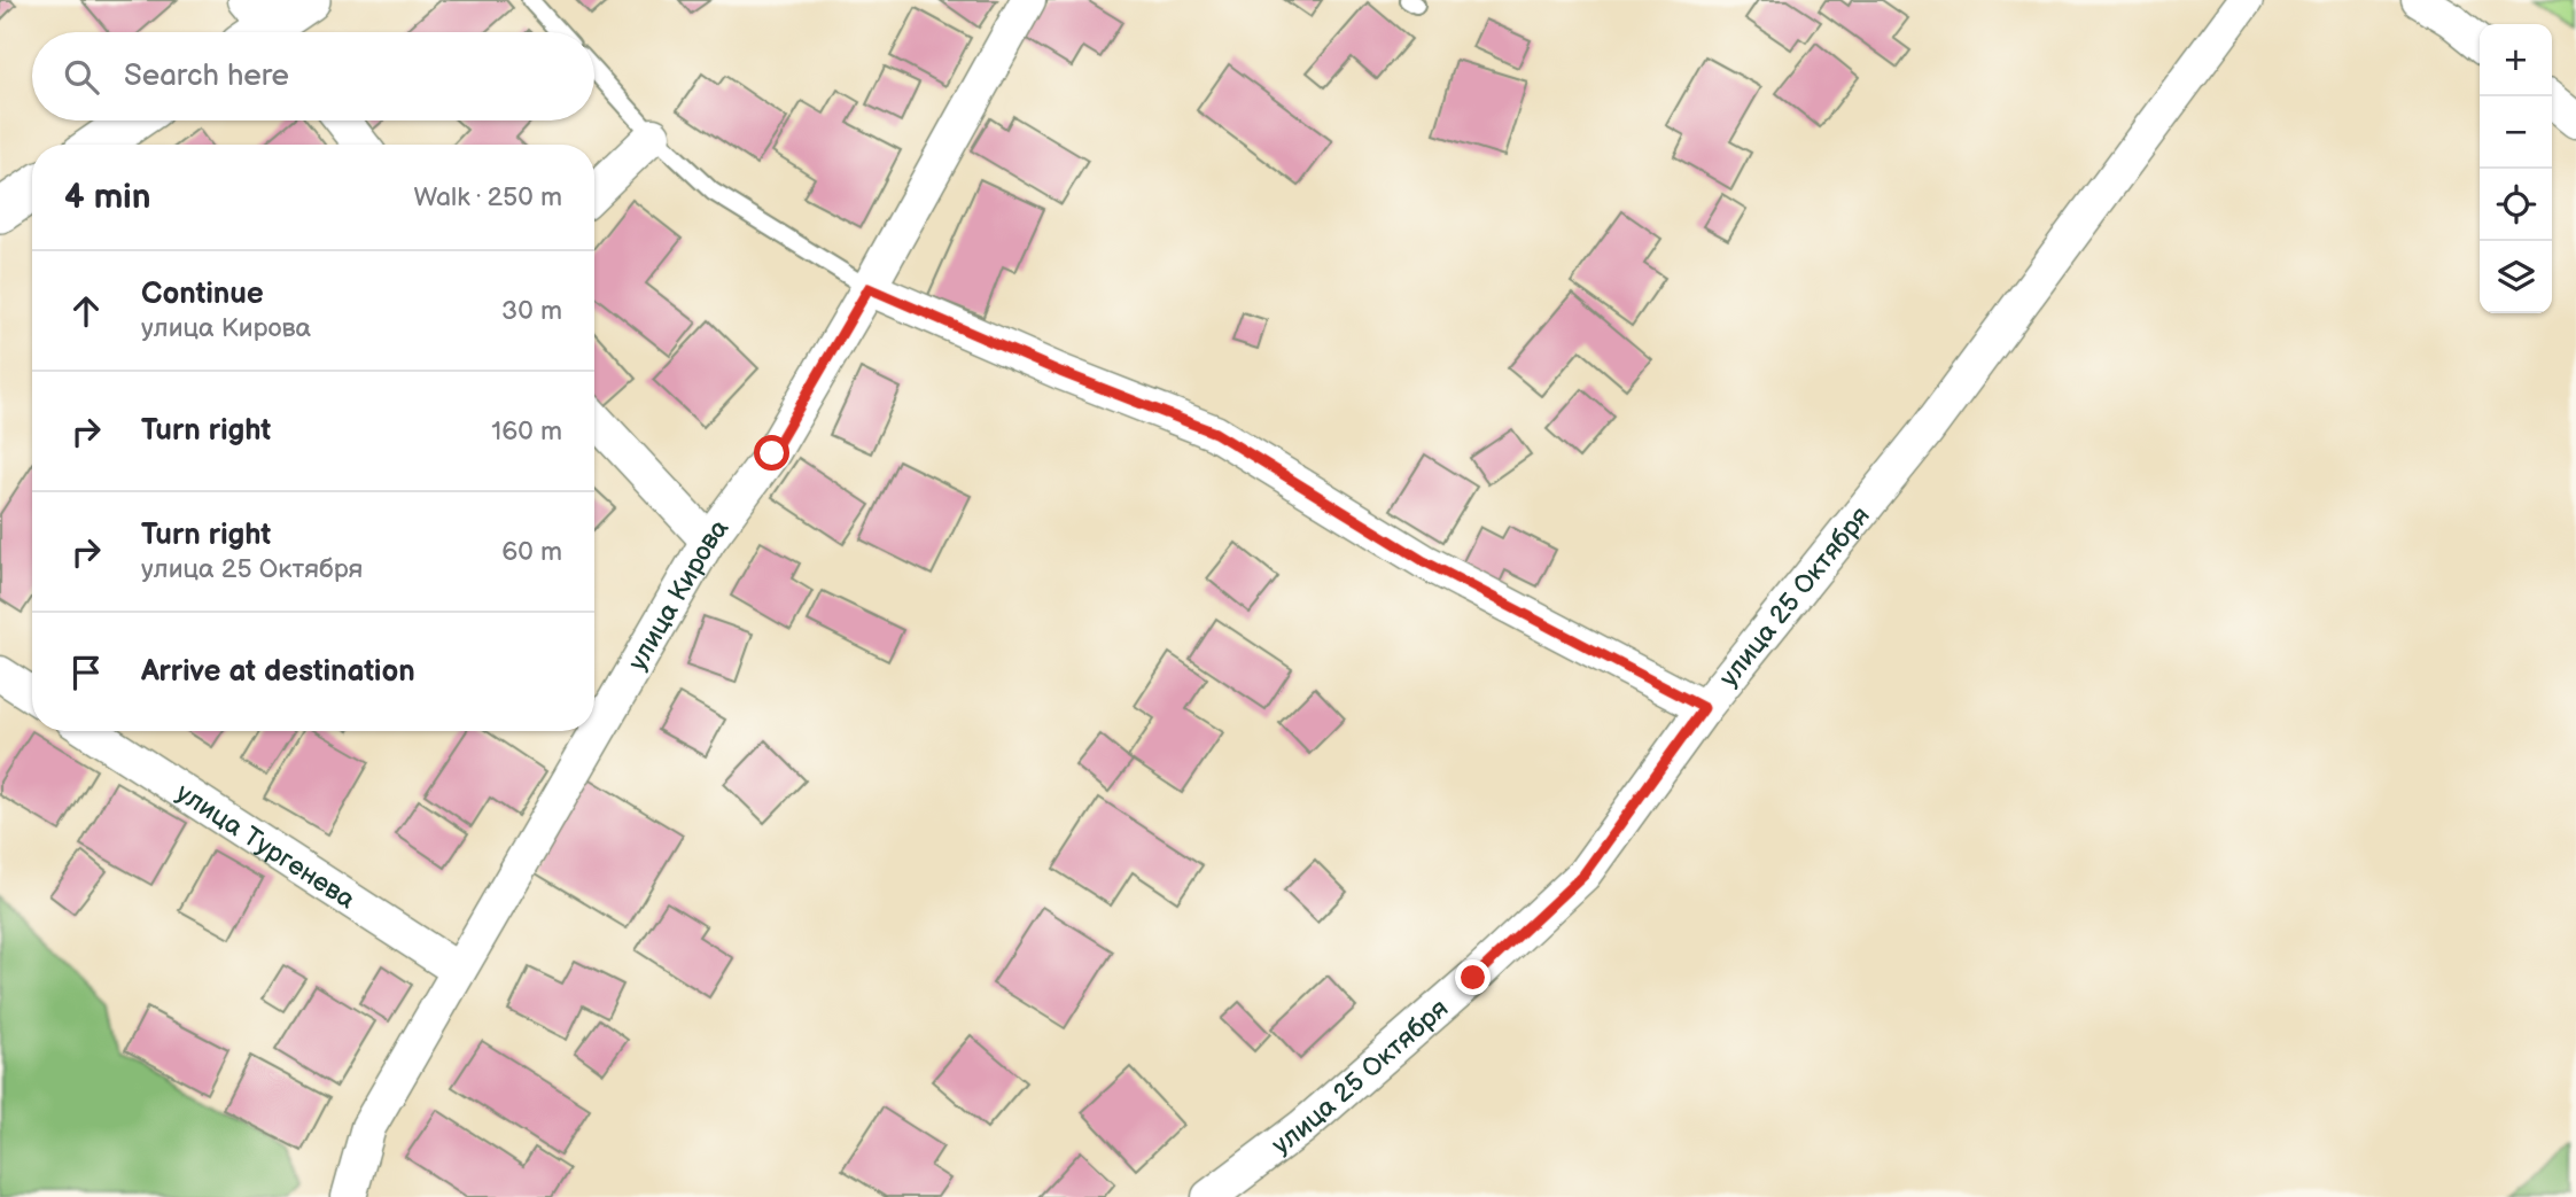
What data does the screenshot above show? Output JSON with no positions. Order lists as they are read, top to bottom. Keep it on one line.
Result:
{"streets":{"street":["улица Кирова","улица 25 Октября","улица Тургенева"]},"crossings":[["улица Кирова","улица Тургенева"]],"page":{"map_buttons":["+","−"],"search":"Search here","heading":["4 min","Walk · 250 m"],"list":[["Continue","улица Кирова","30 m"],["Turn right","160 m"],["Turn right","улица 25 Октября","60 m"],"Arrive at destination"]}}
